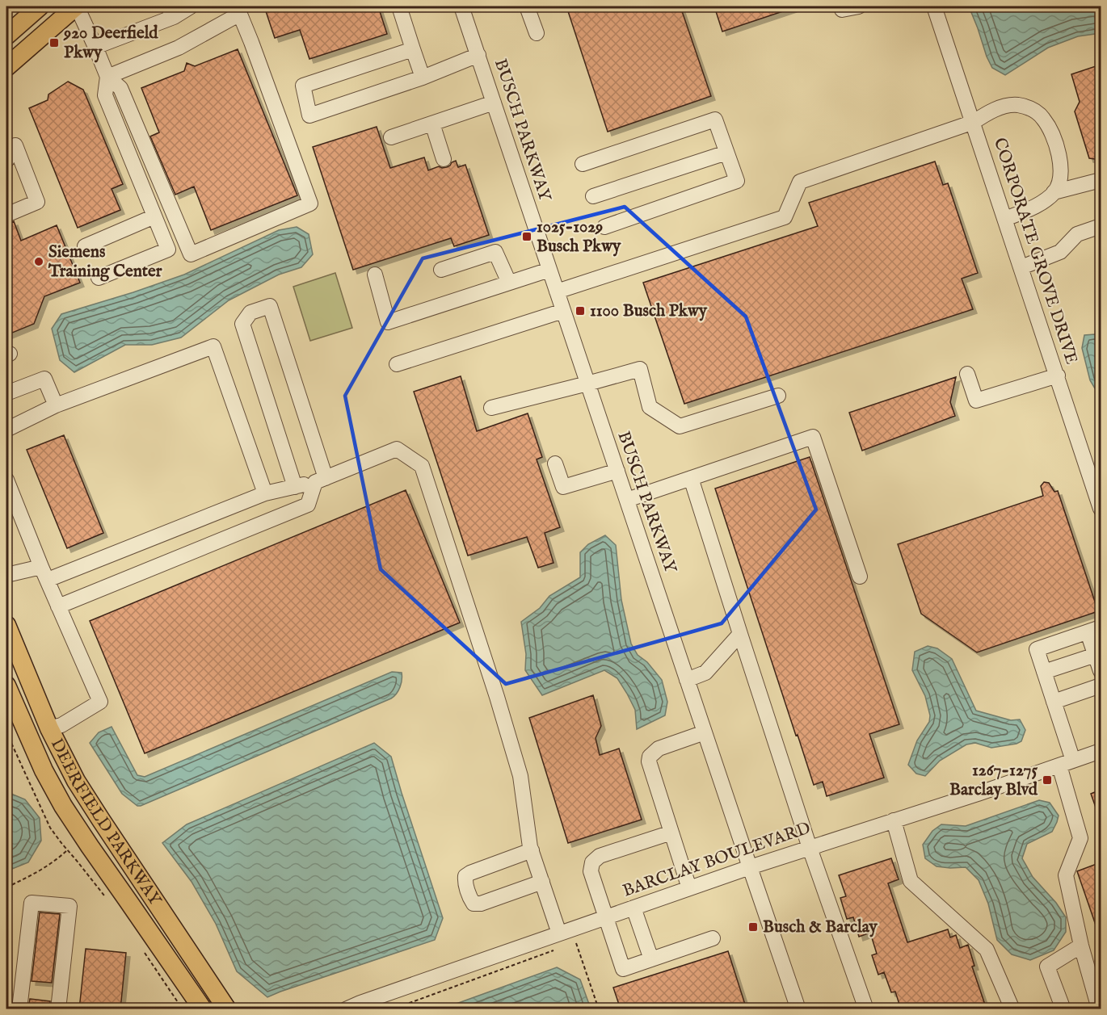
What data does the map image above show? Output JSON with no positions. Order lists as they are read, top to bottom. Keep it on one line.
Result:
{"streets":{"main road":["DEERFIELD PARKWAY"],"street":["BUSCH PARKWAY","CORPORATE GROVE DRIVE","BARCLAY BOULEVARD"]},"crossings":[["BUSCH PARKWAY","BARCLAY BOULEVARD"]],"places":{"transit":["920 Deerfield Pkwy","1025-1029 Busch Pkwy","1100 Busch Pkwy","1267-1275 Barclay Blvd","Busch & Barclay"],"other":["Siemens Training Center"]}}
